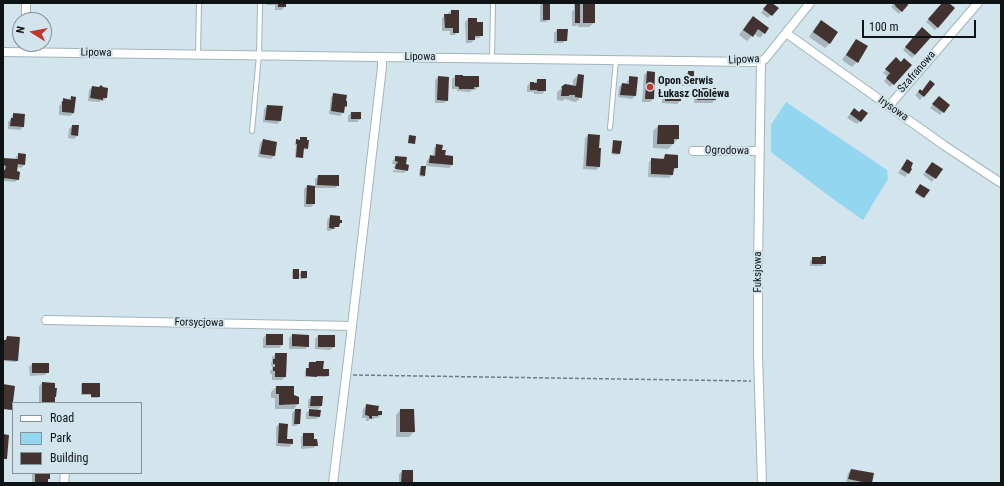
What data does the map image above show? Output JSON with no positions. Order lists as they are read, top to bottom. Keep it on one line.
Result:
{"streets":{"street":["Lipowa","Szafranowa","Irysowa","Ogrodowa","Fuksjowa","Forsycjowa"]},"crossings":[["Lipowa","Irysowa"],["Lipowa","Fuksjowa"],["Szafranowa","Irysowa"],["Ogrodowa","Fuksjowa"]],"places":["Opon Serwis Łukasz Cholewa"],"legend":["Road","Park","Building"],"scale_bar":"100 m","north":"left"}
